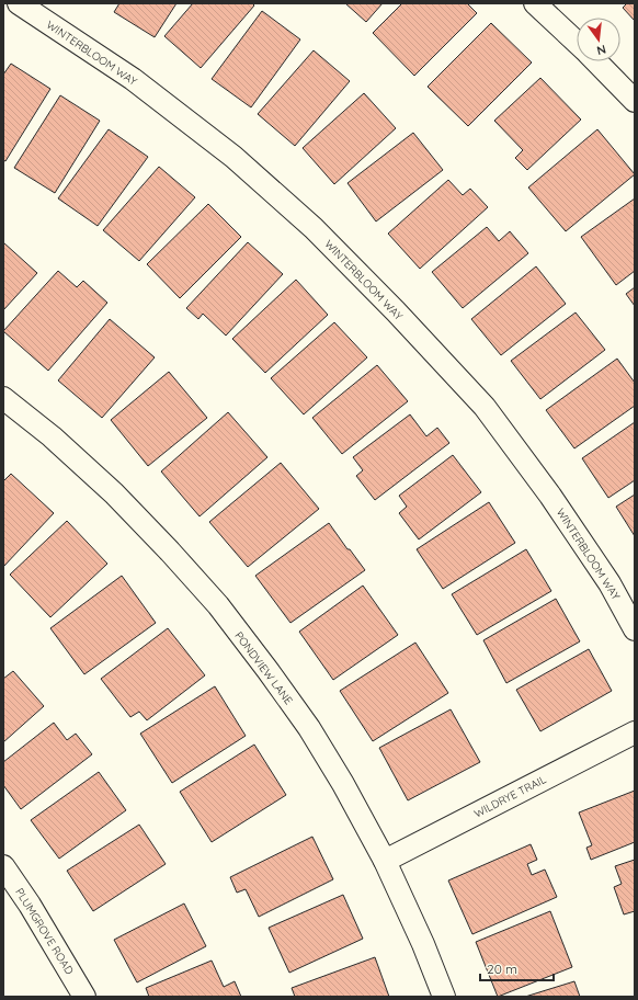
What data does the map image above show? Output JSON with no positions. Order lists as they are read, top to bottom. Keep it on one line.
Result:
{"streets":{"street":["WINTERBLOOM WAY","PONDVIEW LANE","WILDRYE TRAIL","PLUMGROVE ROAD"]},"crossings":[["PONDVIEW LANE","WILDRYE TRAIL"]],"scale_bar":"20 m","north":"bottom"}
